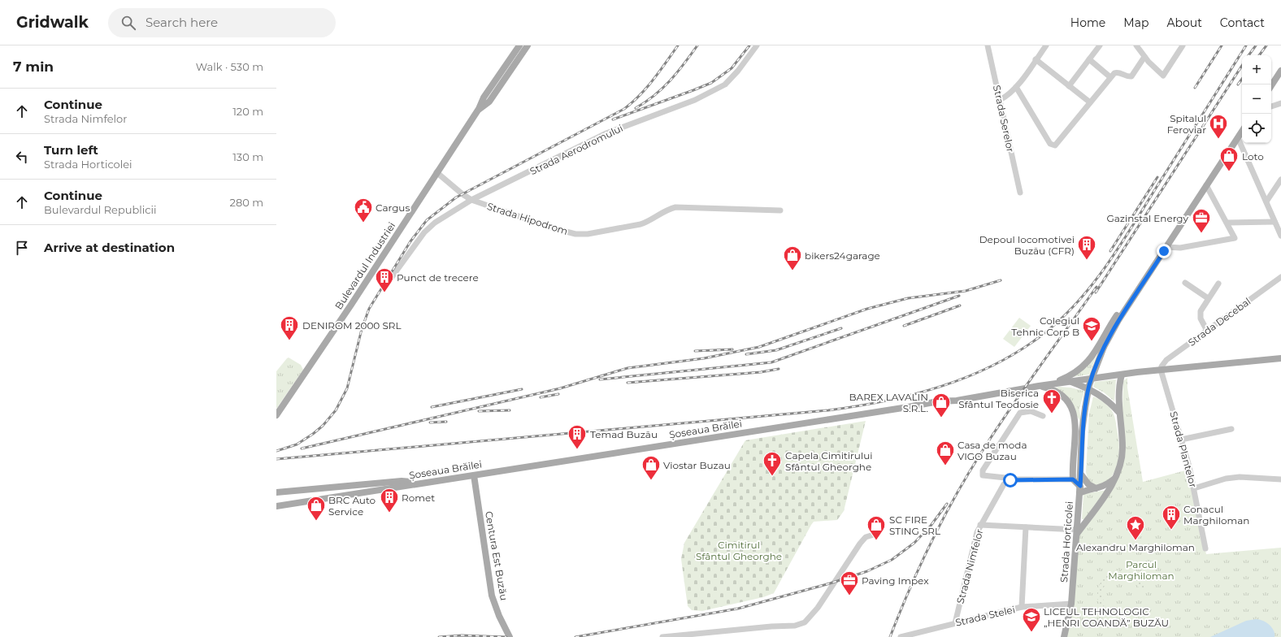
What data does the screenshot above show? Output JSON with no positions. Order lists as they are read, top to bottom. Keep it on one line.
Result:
{"streets":{"main road":["Bulevardul Industriei","Șoseaua Brăilei","Strada Horticolei","Centura Est Buzău"],"street":["Strada Serelor","Strada Aerodromului","Strada Hipodrom","Strada Decebal","Strada Plantelor","Strada Nimfelor","Strada Stelei"]},"crossings":[["Strada Aerodromului","Strada Hipodrom"],["Strada Hipodrom","Bulevardul Industriei"],["Strada Decebal","Șoseaua Brăilei"],["Strada Decebal","Strada Plantelor"],["Șoseaua Brăilei","Strada Plantelor"],["Șoseaua Brăilei","Centura Est Buzău"],["Strada Horticolei","Strada Stelei"],["Strada Nimfelor","Strada Stelei"]],"parks":["Cimitirul Sfântul Gheorghe","Parcul Marghiloman"],"places":{"hospital":["Spitalul Feroviar"],"shop":["Loto","bikers24garage","BAREX LAVALIN S.R.L.","Casa de moda VIGO Buzau","Viostar Buzau","BRC Auto Service","SC FIRE STING SRL"],"public building":["Cargus"],"office":["Gazinstal Energy","Paving Impex"],"building":["Depoul locomotivei Buzău (CFR)","Punct de trecere","DENIROM 2000 SRL","Temad Buzău","Romet","Conacul Marghiloman"],"school or university":["Colegiul Tehnic Corp B","LICEUL TEHNOLOGIC „HENRI COANDĂ” BUZĂU"],"church":["Biserica Sfântul Teodosie","Capela Cimitirului Sfântul Gheorghe"],"place":["Alexandru Marghiloman"]},"page":{"header":"Gridwalk","search":"Search here","nav":["Home","Map","About","Contact"],"heading":["7 min","Walk · 530 m"],"map_buttons":["+","−"],"list":[["Continue","Strada Nimfelor","120 m"],["Turn left","Strada Horticolei","130 m"],["Continue","Bulevardul Republicii","280 m"],"Arrive at destination"]}}
